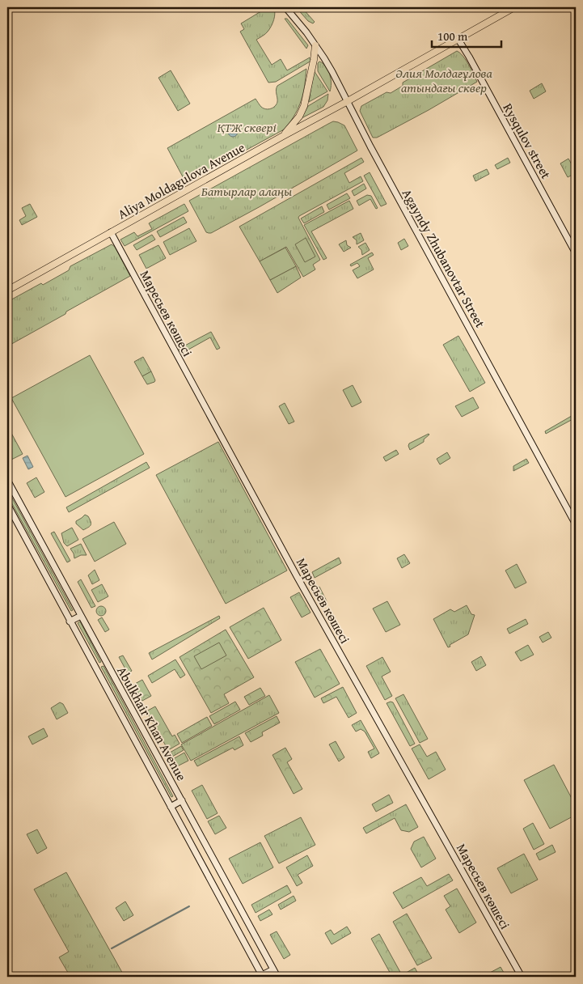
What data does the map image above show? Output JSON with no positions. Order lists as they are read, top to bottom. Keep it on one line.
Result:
{"streets":{"main road":["Aliya Moldagulova Avenue"],"street":["Rysqulov street","Agayndy Zhubanovtar Street","Маресьев көшесі","Abulkhair Khan Avenue"]},"crossings":[["Rysqulov street","Aliya Moldagulova Avenue"],["Aliya Moldagulova Avenue","Agayndy Zhubanovtar Street"],["Aliya Moldagulova Avenue","Маресьев көшесі"]],"parks":["Әлия Молдағұлова атындағы сквер","ҚТЖ сквері","Батырлар алаңы"],"scale_bar":"100 m"}
